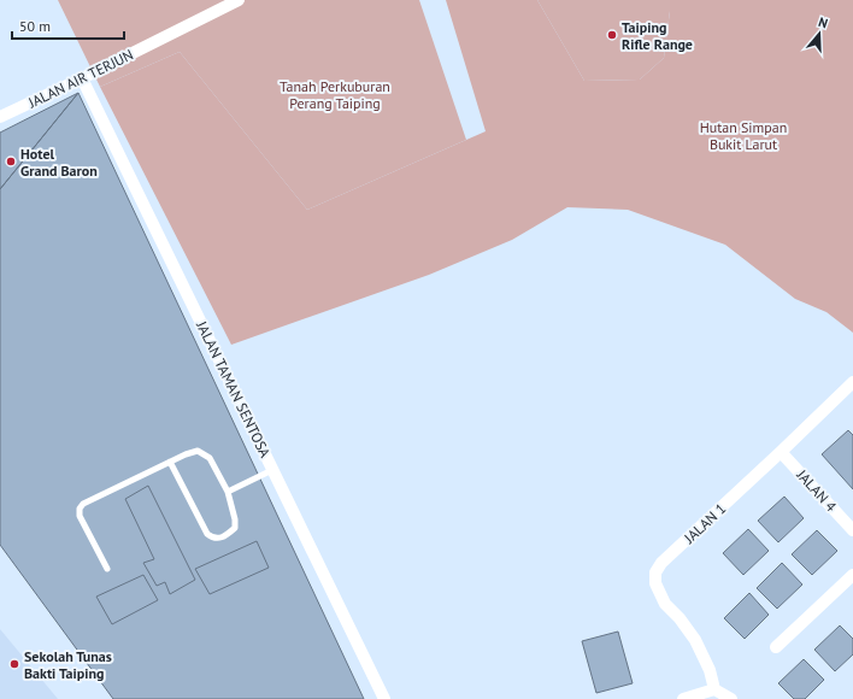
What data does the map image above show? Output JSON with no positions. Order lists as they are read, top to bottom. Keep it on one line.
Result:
{"streets":{"street":["JALAN AIR TERJUN","JALAN TAMAN SENTOSA","JALAN 4","JALAN 1"]},"crossings":[["JALAN AIR TERJUN","JALAN TAMAN SENTOSA"],["JALAN 4","JALAN 1"]],"parks":["Tanah Perkuburan Perang Taiping","Hutan Simpan Bukit Larut"],"places":["Taiping Rifle Range","Hotel Grand Baron","Sekolah Tunas Bakti Taiping"],"scale_bar":"50 m","north":"top"}
